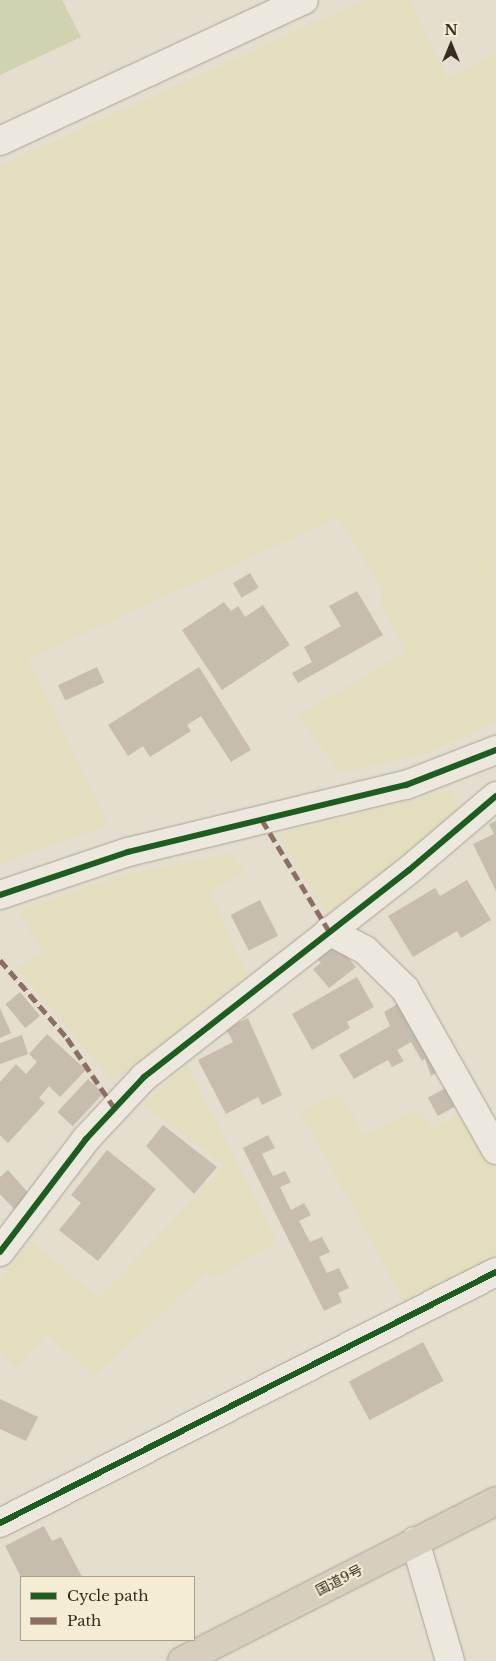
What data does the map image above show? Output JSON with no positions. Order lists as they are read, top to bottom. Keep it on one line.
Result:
{"streets":{"highway":["国道9号"]},"legend":["Cycle path","Path"],"north":"top"}
